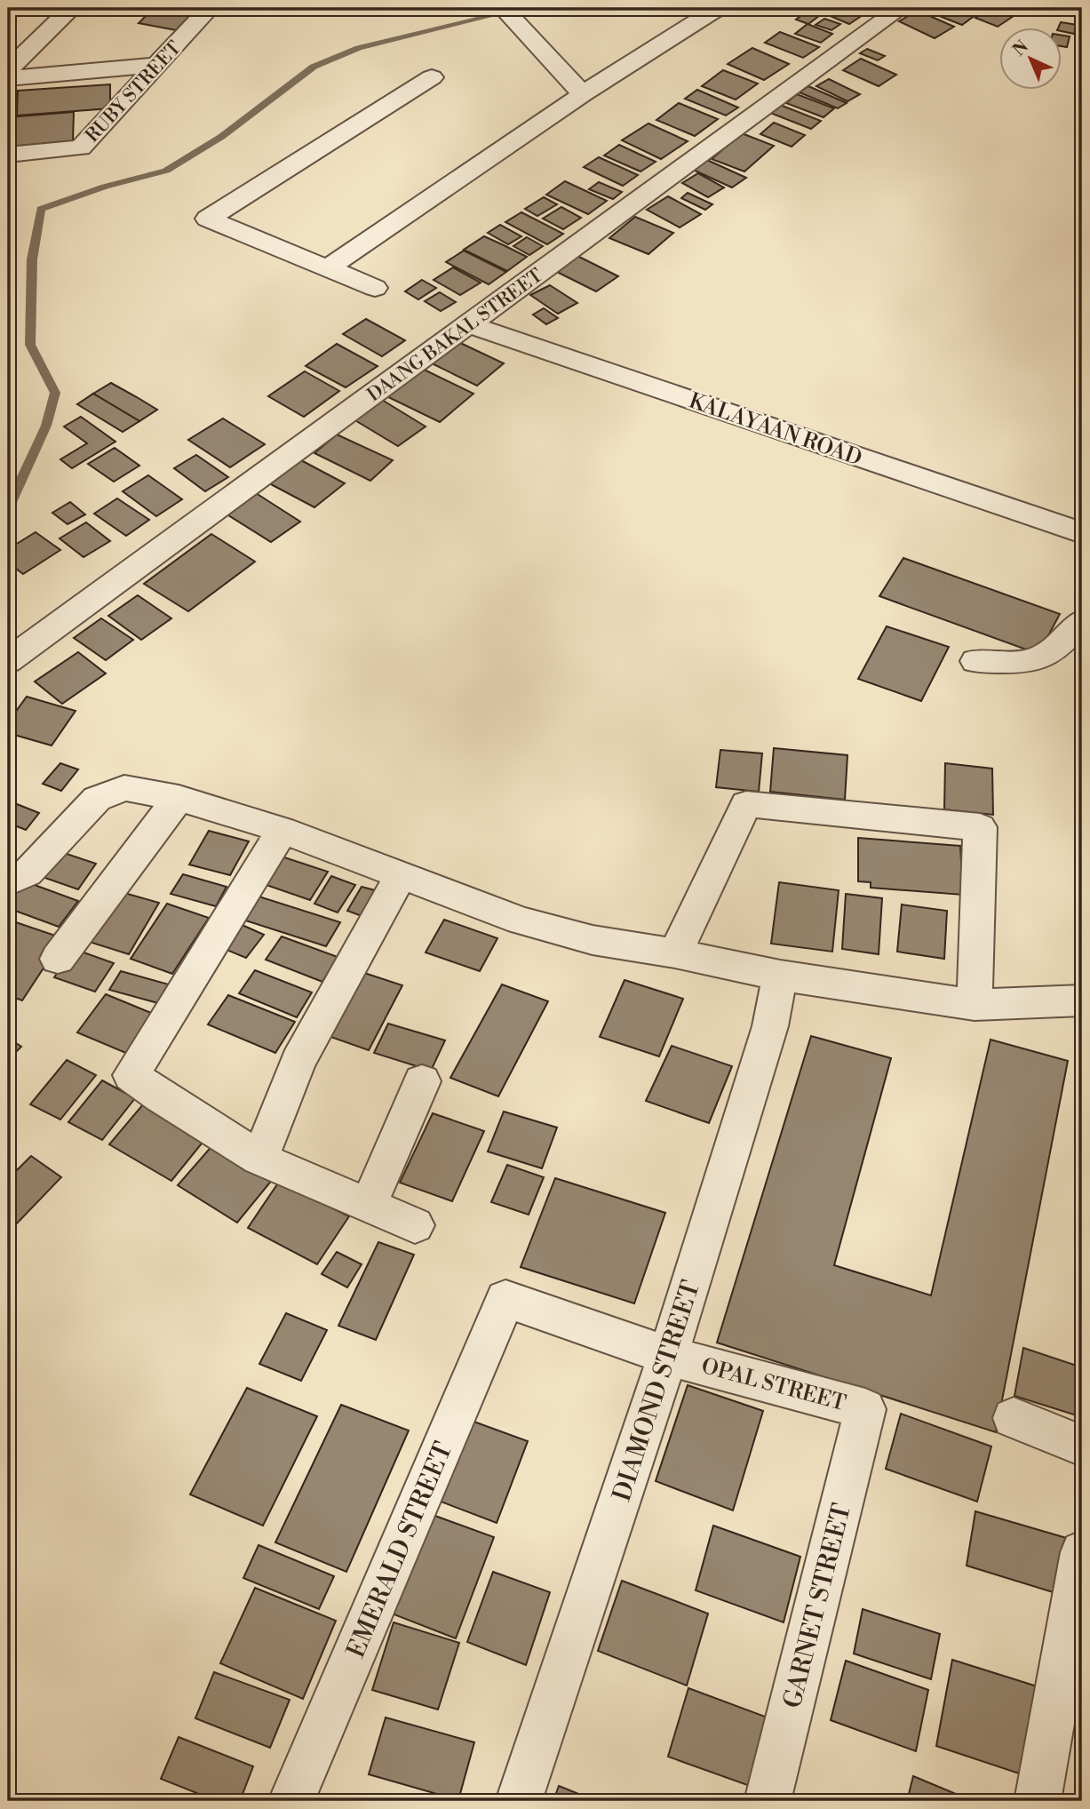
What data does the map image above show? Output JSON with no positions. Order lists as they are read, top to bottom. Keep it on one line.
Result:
{"streets":{"street":["RUBY STREET","DAANG BAKAL STREET","KALAYAAN ROAD","OPAL STREET","DIAMOND STREET","EMERALD STREET","GARNET STREET"]},"crossings":[["DAANG BAKAL STREET","KALAYAAN ROAD"],["OPAL STREET","DIAMOND STREET"],["OPAL STREET","EMERALD STREET"],["OPAL STREET","GARNET STREET"]],"north":"top left"}
